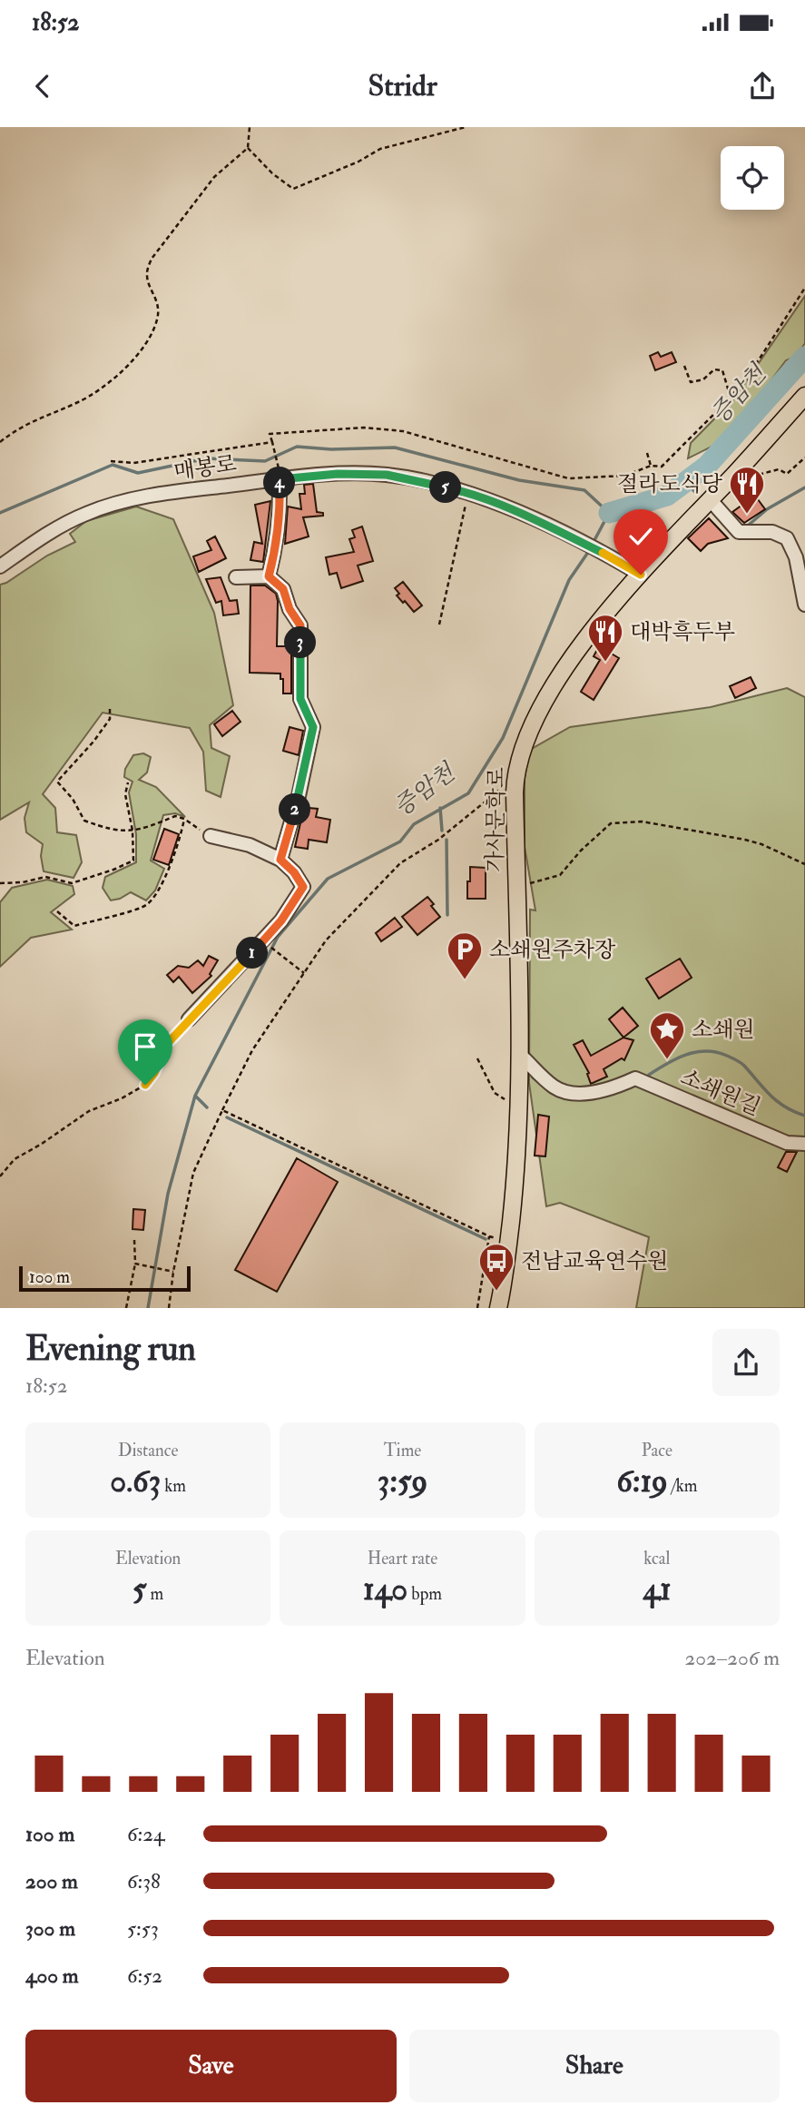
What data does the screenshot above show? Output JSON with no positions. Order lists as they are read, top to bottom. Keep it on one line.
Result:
{"streets":{"main road":["가사문학로"],"street":["매봉로","소쇄원길"]},"crossings":[["매봉로","가사문학로"],["가사문학로","소쇄원길"]],"water":["증암천"],"places":{"restaurant":["절라도식당","대박흑두부"],"parking":["소쇄원주차장"],"place":["소쇄원"],"bus stop":["전남교육연수원"]},"scale_bar":"100 m","page":{"status":"18:52","header":"Stridr","pins":["4","5","3","2","1"],"scale":"100 m","heading":["Evening run","18:52"],"stats":[["Distance","0.63 km"],["Time","3:59"],["Pace","6:19 /km"],["Elevation","5 m"],["Heart rate","140 bpm"],["kcal","41"]],"chart":["Elevation","202–206 m"],"list":[{"name":"100 m","note":"6:24"},{"name":"200 m","note":"6:38"},{"name":"300 m","note":"5:53"},{"name":"400 m","note":"6:52"}],"buttons":["Save","Share"]}}
